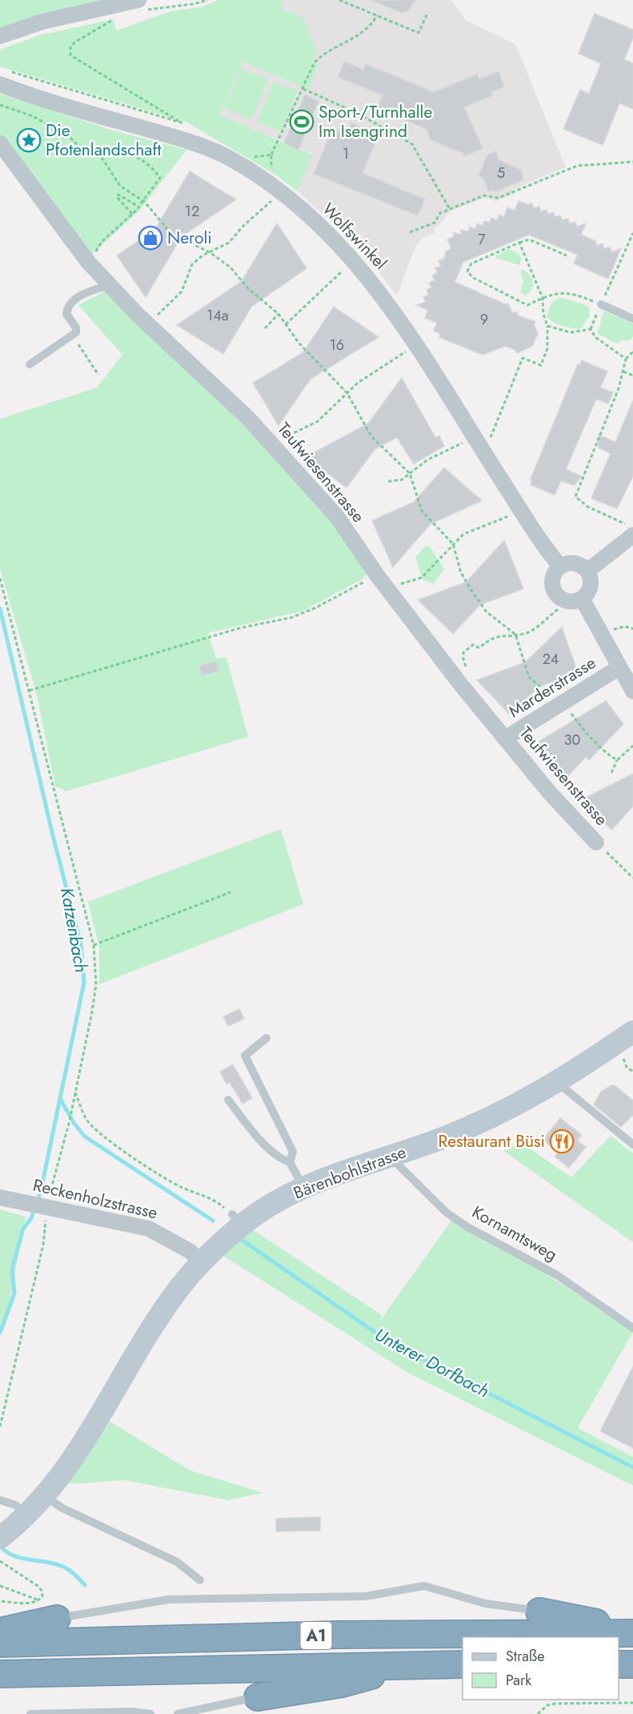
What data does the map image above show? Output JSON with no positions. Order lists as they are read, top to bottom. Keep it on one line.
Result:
{"streets":{"highway":["A1"],"street":["Wolfswinkel","Teufwiesenstrasse","Marderstrasse","Bärenbohlstrasse","Reckenholzstrasse"],"lane":["Kornamtsweg"]},"crossings":[["Teufwiesenstrasse","Marderstrasse"],["Bärenbohlstrasse","Reckenholzstrasse"],["Bärenbohlstrasse","Kornamtsweg"]],"water":["Katzenbach","Unterer Dorfbach"],"places":{"sports":["Sport-/Turnhalle Im Isengrind"],"place":["Die Pfotenlandschaft"],"shop":["Neroli"],"restaurant":["Restaurant Büsi"]},"house_numbers":["1","5","12","7","14a","9","16","24","30"],"legend":["Straße","Park"]}
